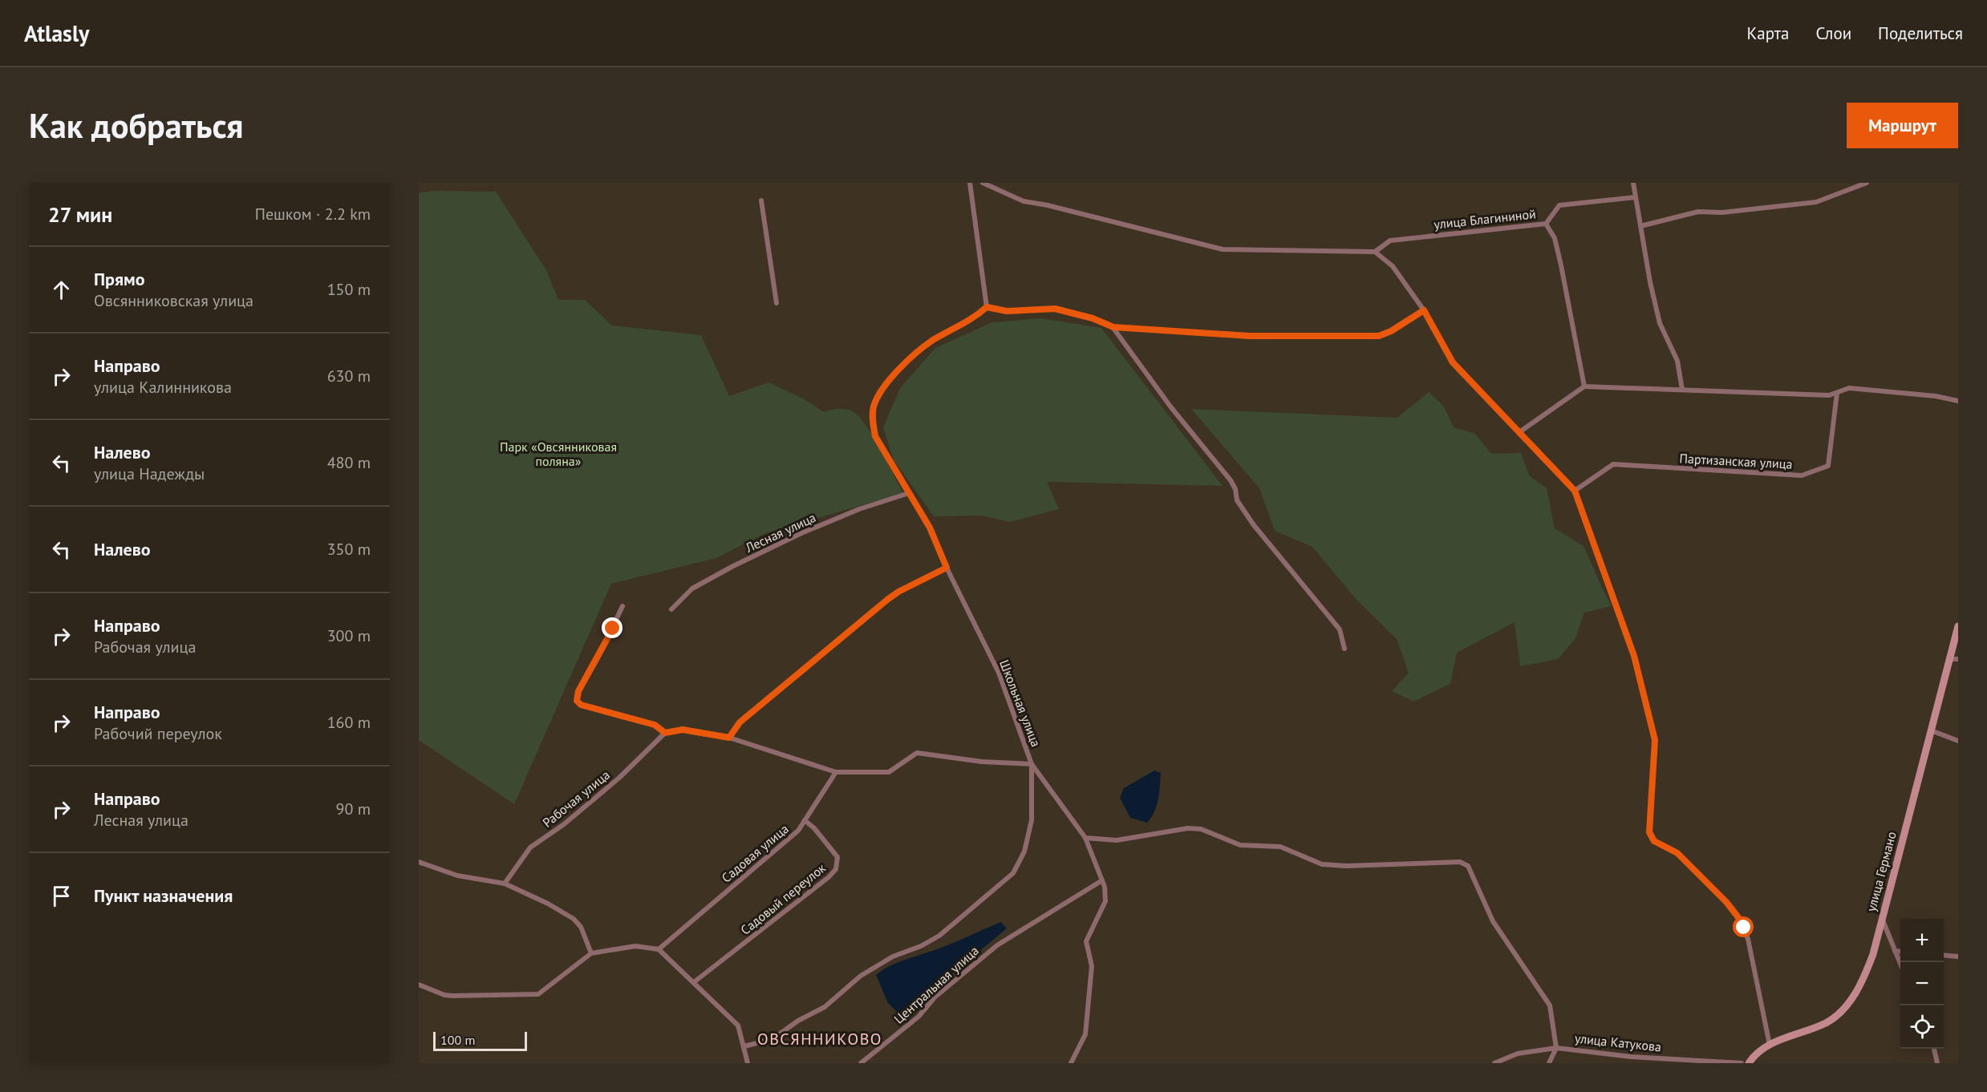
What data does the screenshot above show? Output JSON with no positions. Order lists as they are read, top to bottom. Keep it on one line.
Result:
{"streets":{"main road":["улица Германо"],"street":["улица Благининой","Партизанская улица","Лесная улица","Школьная улица","Рабочая улица","Садовая улица","Садовый переулок","Центральная улица","улица Катукова"]},"crossings":[["Лесная улица","Школьная улица"],["Школьная улица","Центральная улица"],["Садовая улица","Садовый переулок"]],"districts":["ОВСЯННИКОВО"],"parks":["Парк «Овсянниковая поляна»"],"scale_bar":"100 m","page":{"header":"Atlasly","nav":["Карта","Слои","Поделиться"],"buttons":"Маршрут","title":"Как добраться","heading":["27 мин","Пешком · 2.2 km"],"list":[["Прямо","Овсянниковская улица","150 m"],["Направо","улица Калинникова","630 m"],["Налево","улица Надежды","480 m"],["Налево","350 m"],["Направо","Рабочая улица","300 m"],["Направо","Рабочий переулок","160 m"],["Направо","Лесная улица","90 m"],"Пункт назначения"],"map_buttons":["+","−"],"scale":"100 m"}}
